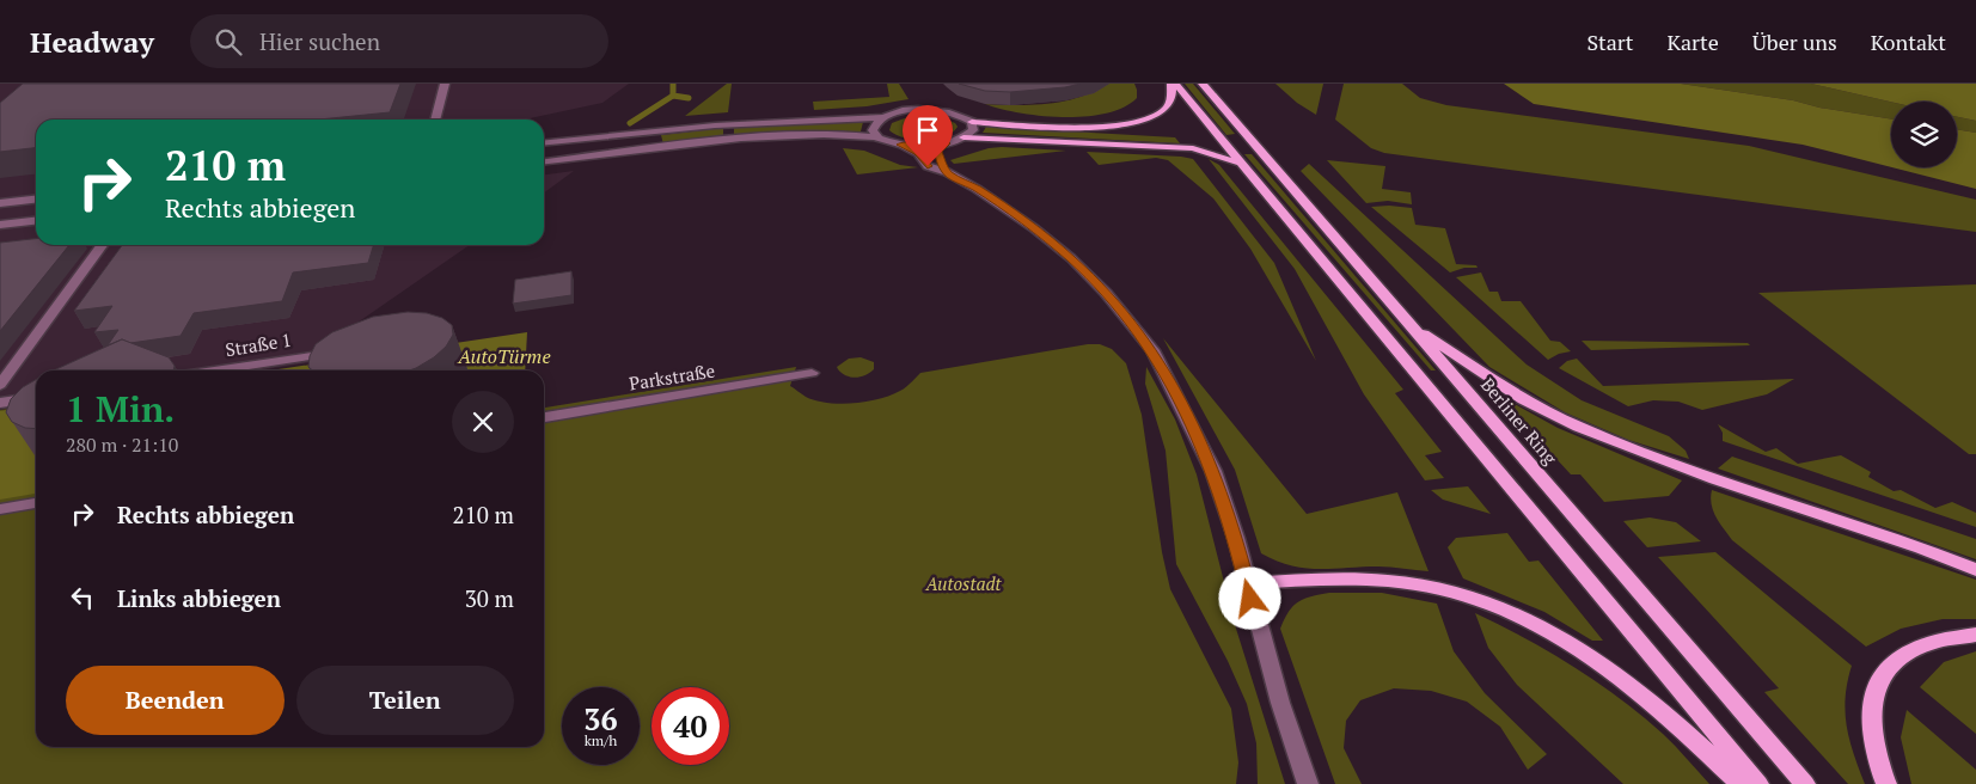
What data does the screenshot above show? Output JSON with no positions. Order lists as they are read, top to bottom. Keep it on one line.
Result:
{"streets":{"main road":["Berliner Ring"],"street":["Straße 1","Parkstraße"]},"water":["AutoTürme"],"parks":["Autostadt"],"page":{"header":"Headway","search":"Hier suchen","nav":["Start","Karte","Über uns","Kontakt"],"turn":["210 m","Rechts abbiegen"],"heading":["1 Min.","280 m · 21:10"],"list":[{"name":"Rechts abbiegen","value":"210 m"},{"name":"Links abbiegen","value":"30 m"}],"buttons":["Beenden","Teilen"],"speed":"36 km/h","limit":"40"}}
